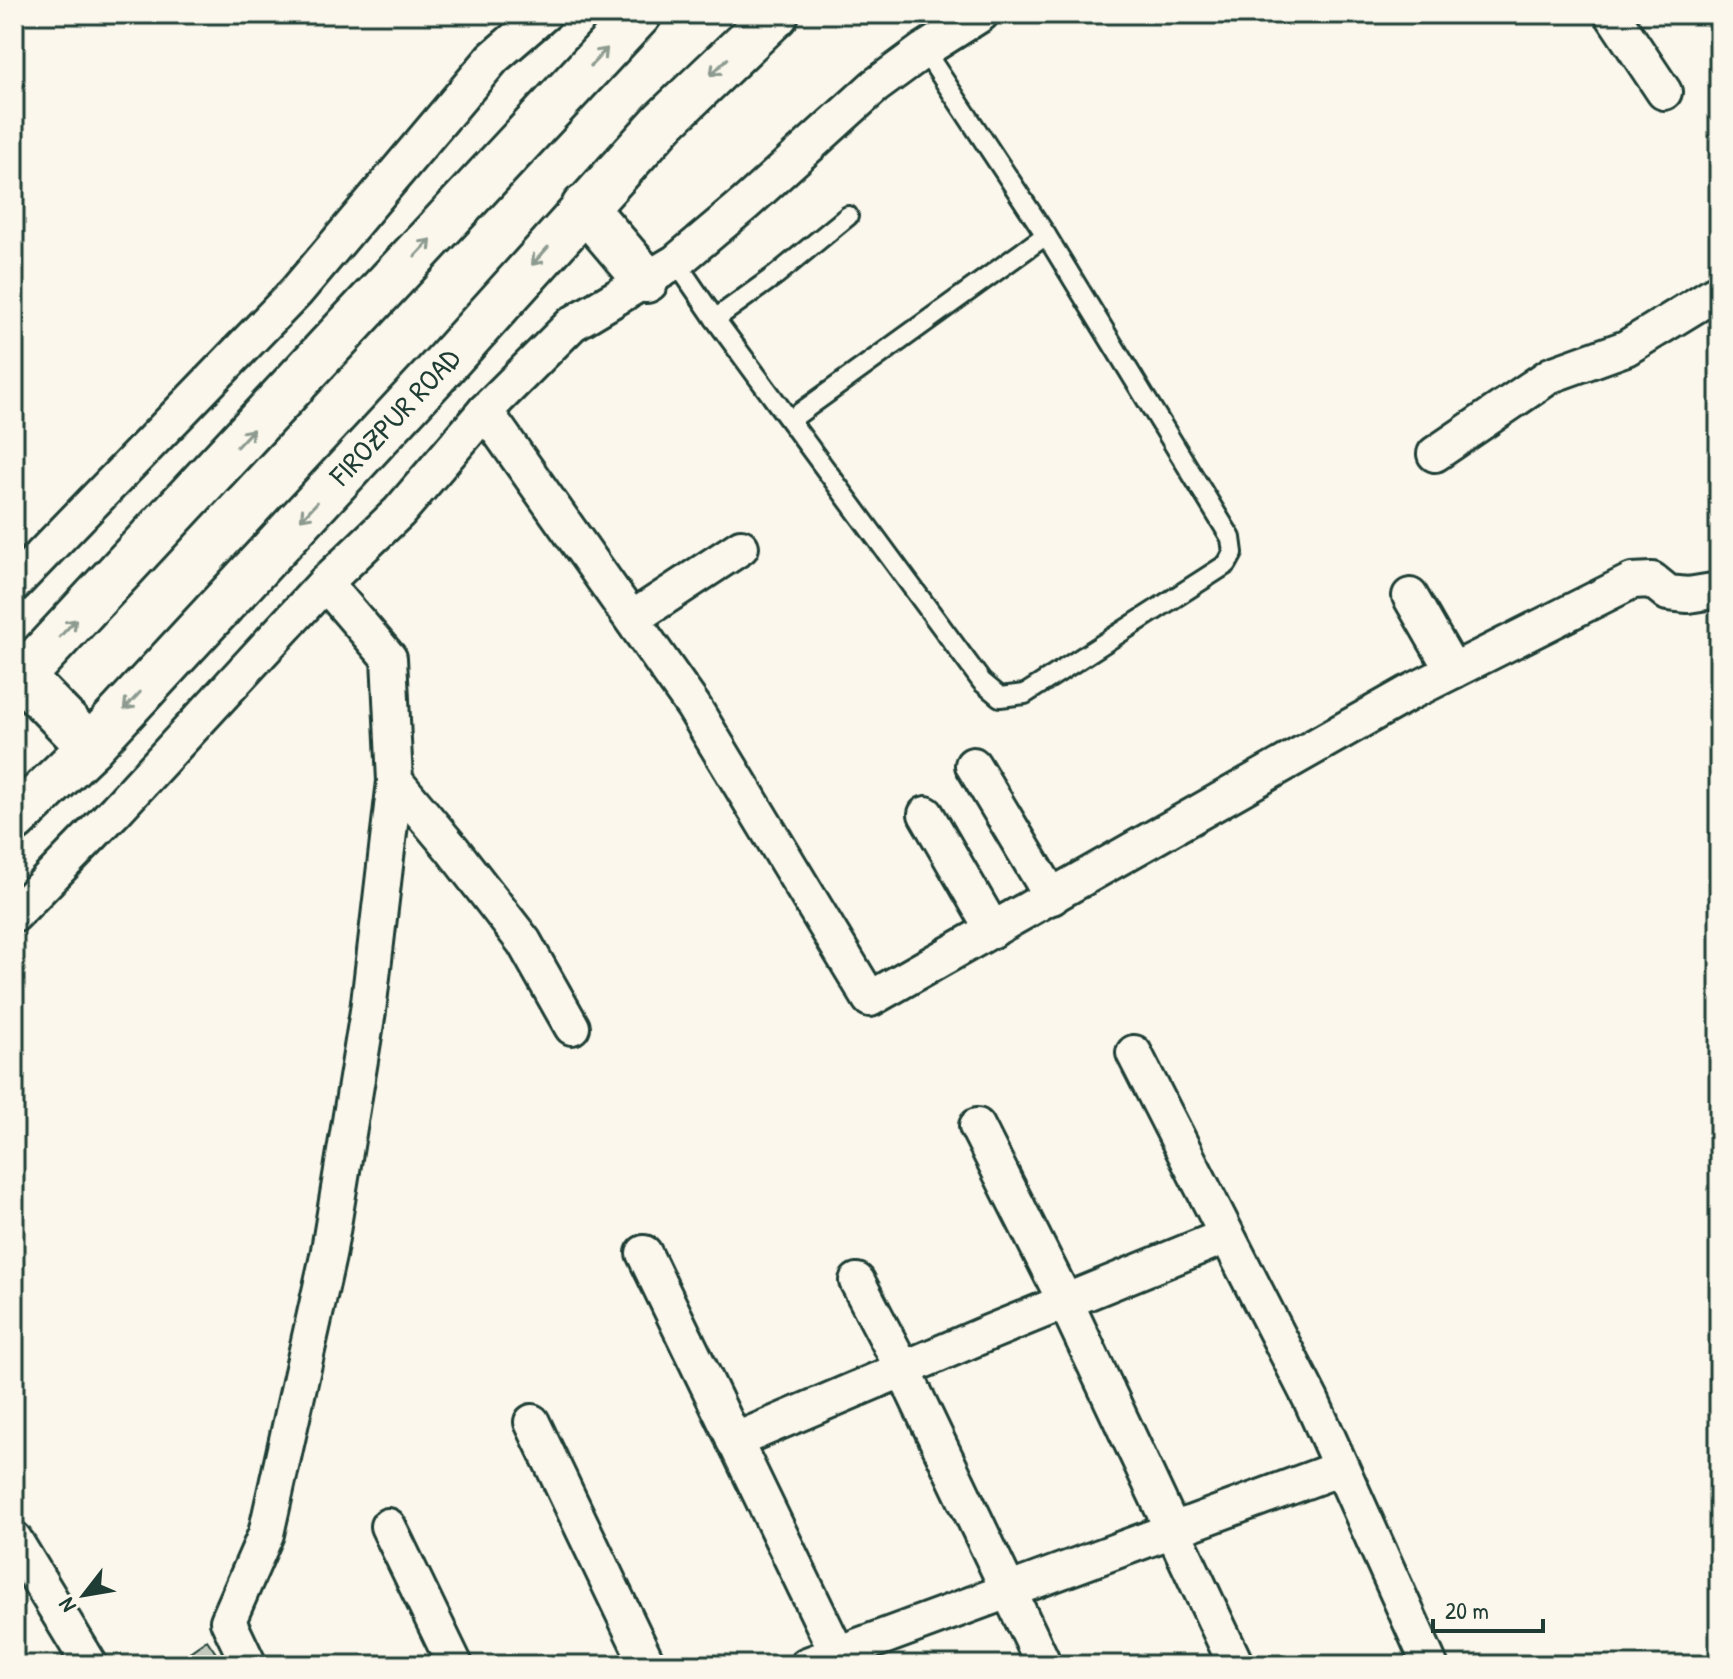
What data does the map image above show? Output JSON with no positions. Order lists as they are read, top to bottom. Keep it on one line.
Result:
{"streets":{"highway":["FIROZPUR ROAD"]},"scale_bar":"20 m","north":"bottom left"}
